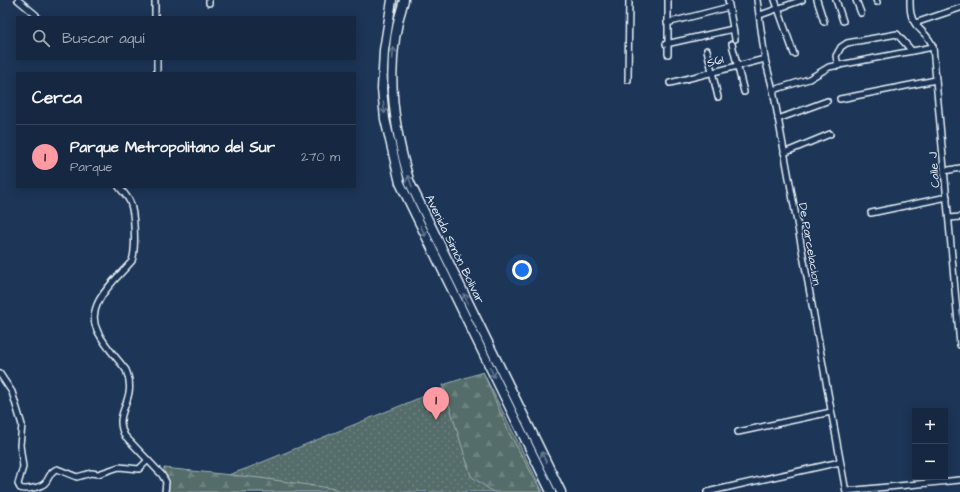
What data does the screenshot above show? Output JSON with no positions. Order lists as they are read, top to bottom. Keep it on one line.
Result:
{"streets":{"highway":["Avenida Simón Bolívar"],"street":["S61","Calle J","De Parcelacion"]},"crossings":[["S61","De Parcelacion"]],"page":{"search":"Buscar aquí","heading":"Cerca","list":[{"mark":"1","name":"Parque Metropolitano del Sur","note":"Parque","value":"270 m"}],"pins":"1","map_buttons":["+","−"]}}
